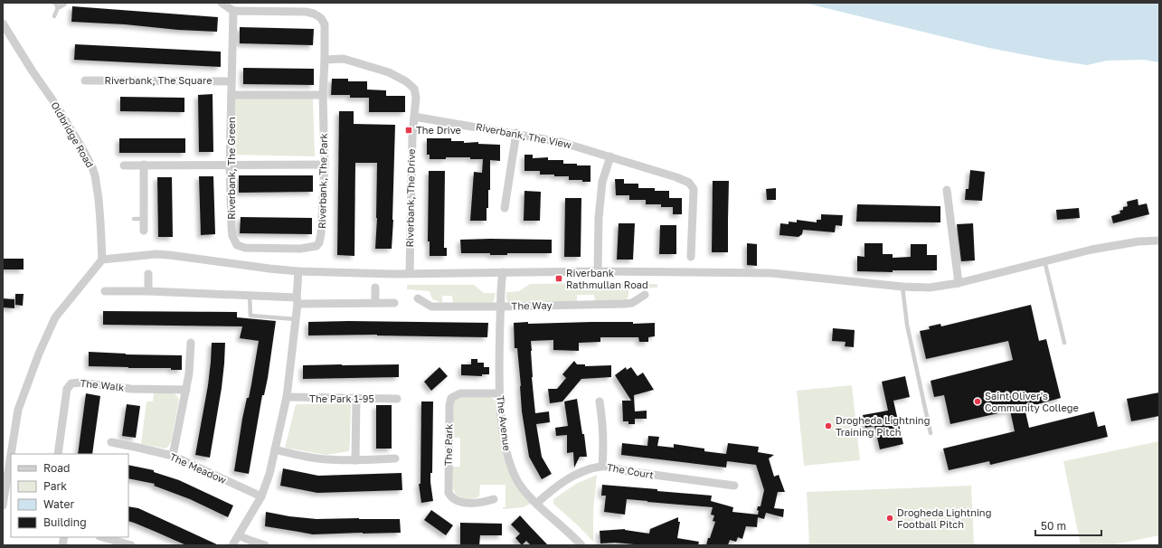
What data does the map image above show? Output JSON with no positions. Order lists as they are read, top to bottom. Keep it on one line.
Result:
{"streets":{"street":["Riverbank, The Square","Oldbridge Road","Riverbank, The View","Riverbank, The Green","Riverbank, The Park","Riverbank, The Drive","The Way","The Walk","The Park 1-95","The Avenue","The Park","The Meadow","The Court"]},"crossings":[["Riverbank, The Square","Riverbank, The Green"],["Riverbank, The View","Riverbank, The Drive"],["Riverbank, The Green","Riverbank, The Park"],["Riverbank, The Park","Riverbank, The Drive"],["The Way","The Avenue"],["The Avenue","The Park"],["The Avenue","The Court"]],"places":{"transit":["The Drive","Riverbank Rathmullan Road"],"other":["Saint Oliver's Community College","Drogheda Lightning Training Pitch","Drogheda Lightning Football Pitch"]},"legend":["Road","Park","Water","Building"],"scale_bar":"50 m"}
